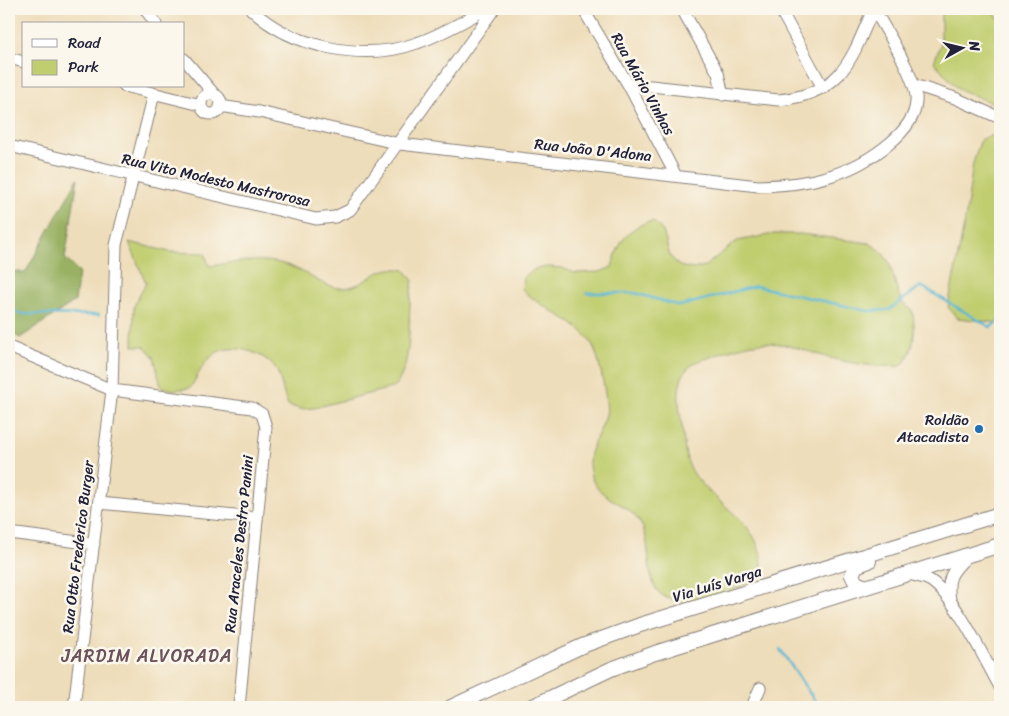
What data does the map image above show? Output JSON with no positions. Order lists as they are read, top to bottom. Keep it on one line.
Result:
{"streets":{"main road":["Via Luís Varga"],"street":["Rua Mário Vinhas","Rua João D'Adona","Rua Vito Modesto Mastrorosa","Rua Araceles Destro Panini","Rua Otto Frederico Burger"]},"crossings":[["Rua Mário Vinhas","Rua João D'Adona"],["Rua João D'Adona","Rua Vito Modesto Mastrorosa"],["Rua Vito Modesto Mastrorosa","Rua Otto Frederico Burger"],["Rua Araceles Destro Panini","Rua Otto Frederico Burger"]],"districts":["JARDIM ALVORADA"],"places":["Roldão Atacadista"],"legend":["Road","Park"],"north":"right"}
